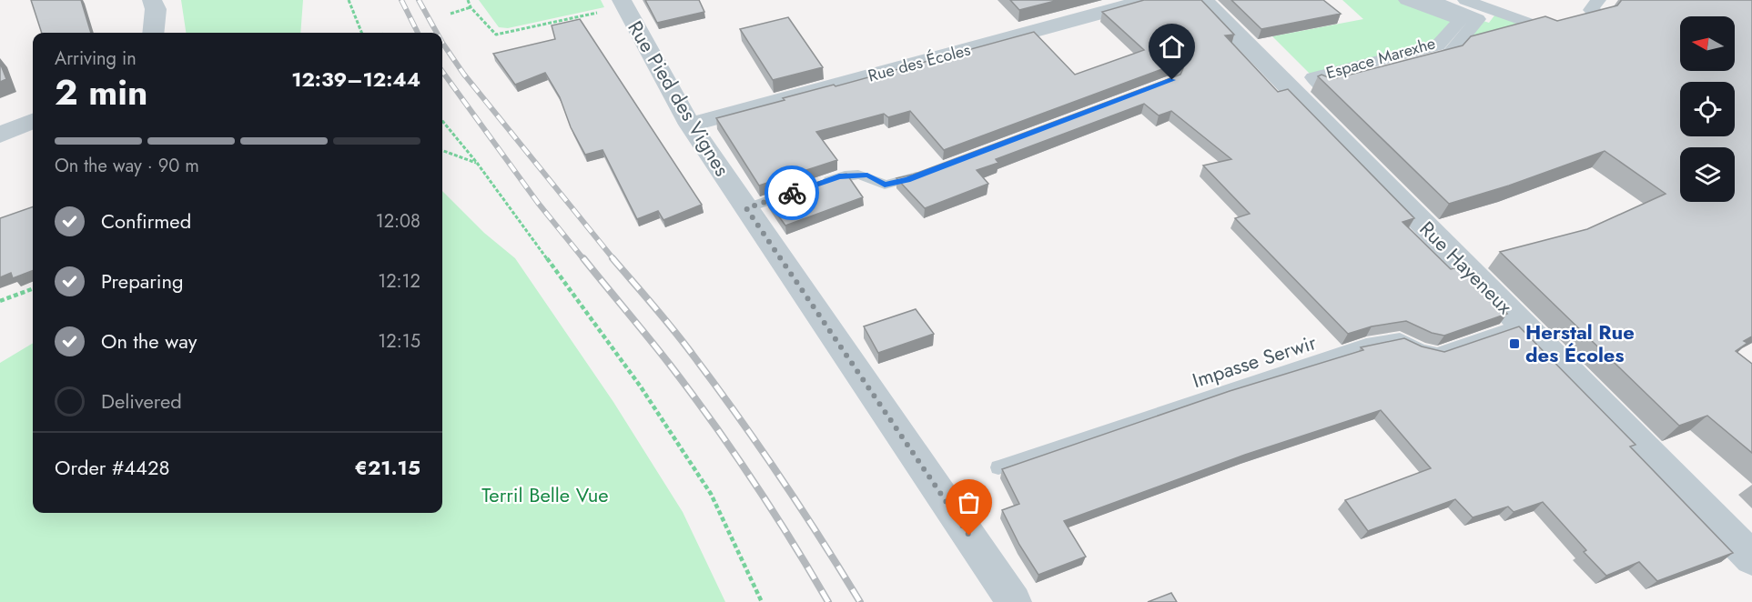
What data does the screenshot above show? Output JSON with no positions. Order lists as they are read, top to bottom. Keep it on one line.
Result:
{"streets":{"street":["Espace Marexhe","Rue des Écoles","Rue Pied des Vignes","Rue Hayeneux"],"lane":["Impasse Serwir"]},"crossings":[["Rue des Écoles","Rue Pied des Vignes"],["Rue Hayeneux","Impasse Serwir"]],"parks":["Terril Belle Vue"],"places":{"transit":["Herstal Rue des Écoles"]},"north":"left","page":{"heading":["2 min","Arriving in","12:39–12:44"],"panel":["Order #4428","€21.15"],"bar":"On the way · 90 m","list":[["Confirmed","12:08"],["Preparing","12:12"],["On the way","12:15"],"Delivered"]}}
